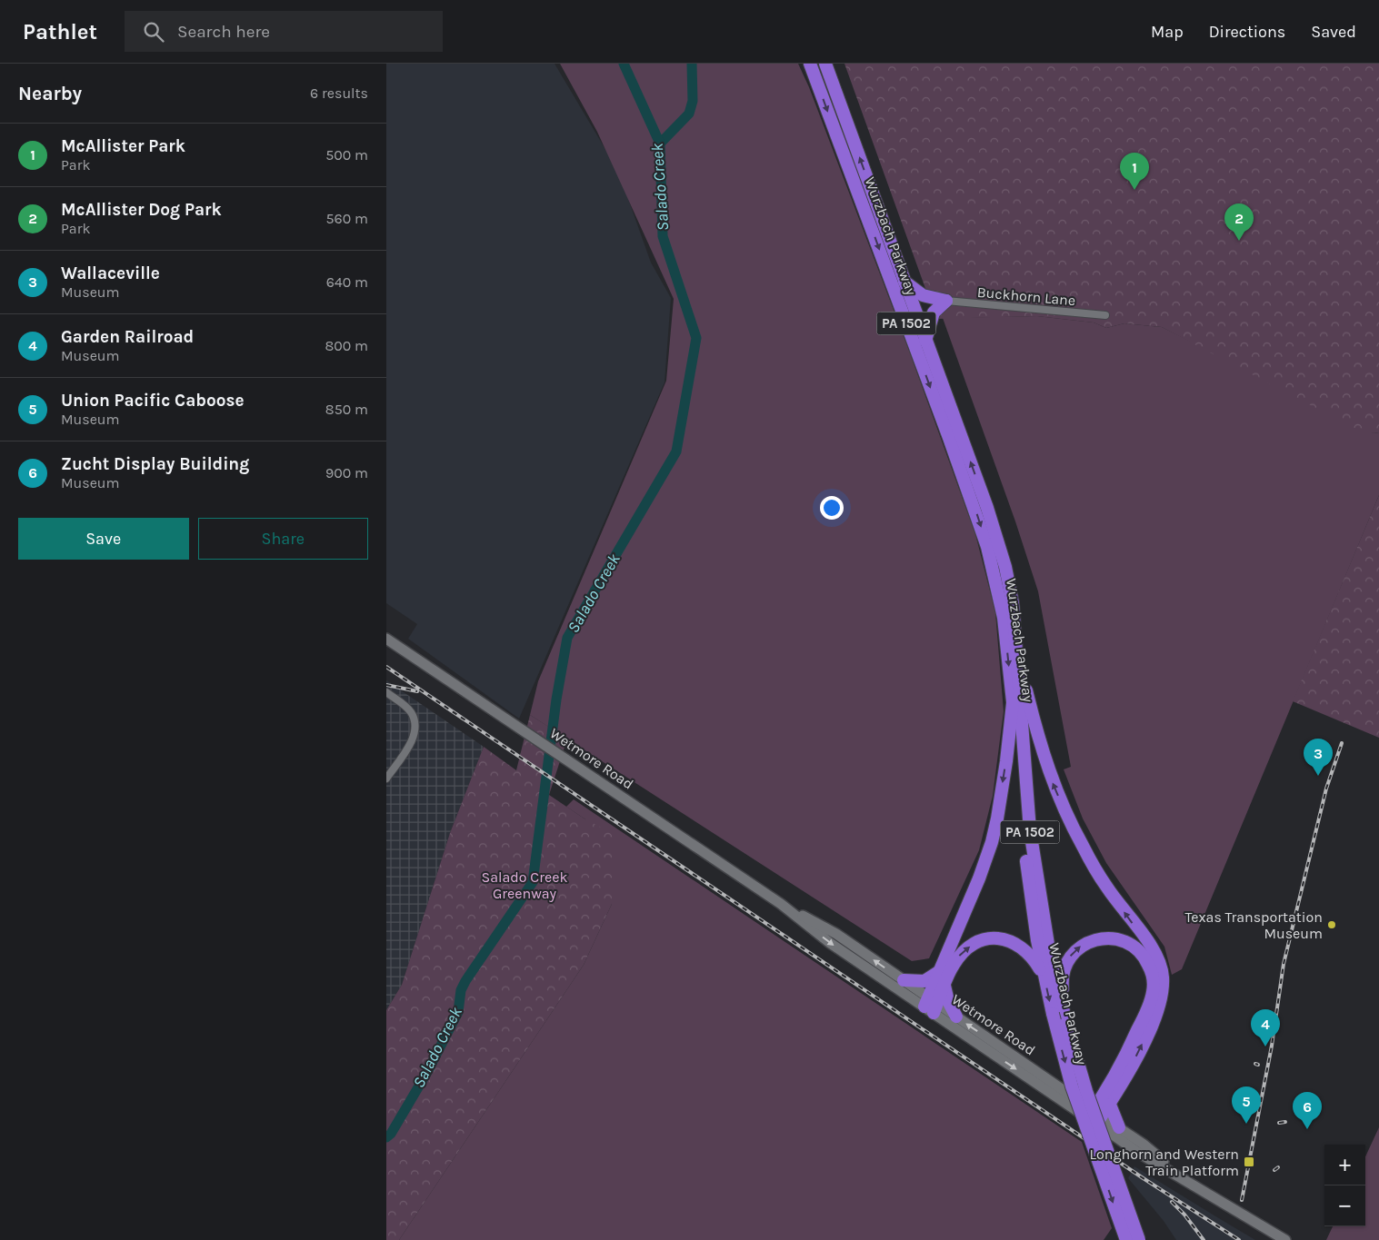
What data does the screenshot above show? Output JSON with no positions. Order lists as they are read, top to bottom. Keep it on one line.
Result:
{"streets":{"highway":["Wurzbach Parkway","PA 1502"],"main road":["Wetmore Road"],"street":["Buckhorn Lane"]},"water":["Salado Creek"],"parks":["Salado Creek Greenway"],"places":{"other":["Texas Transportation Museum"],"transit":["Longhorn and Western Train Platform"]},"page":{"header":"Pathlet","search":"Search here","nav":["Map","Directions","Saved"],"heading":["Nearby","6 results"],"list":[{"mark":"1","name":"McAllister Park","note":"Park","value":"500 m"},{"mark":"2","name":"McAllister Dog Park","note":"Park","value":"560 m"},{"mark":"3","name":"Wallaceville","note":"Museum","value":"640 m"},{"mark":"4","name":"Garden Railroad","note":"Museum","value":"800 m"},{"mark":"5","name":"Union Pacific Caboose","note":"Museum","value":"850 m"},{"mark":"6","name":"Zucht Display Building","note":"Museum","value":"900 m"}],"pins":["1","2","3","4","5","6"],"buttons":["Save","Share"],"map_buttons":["+","−"]}}
